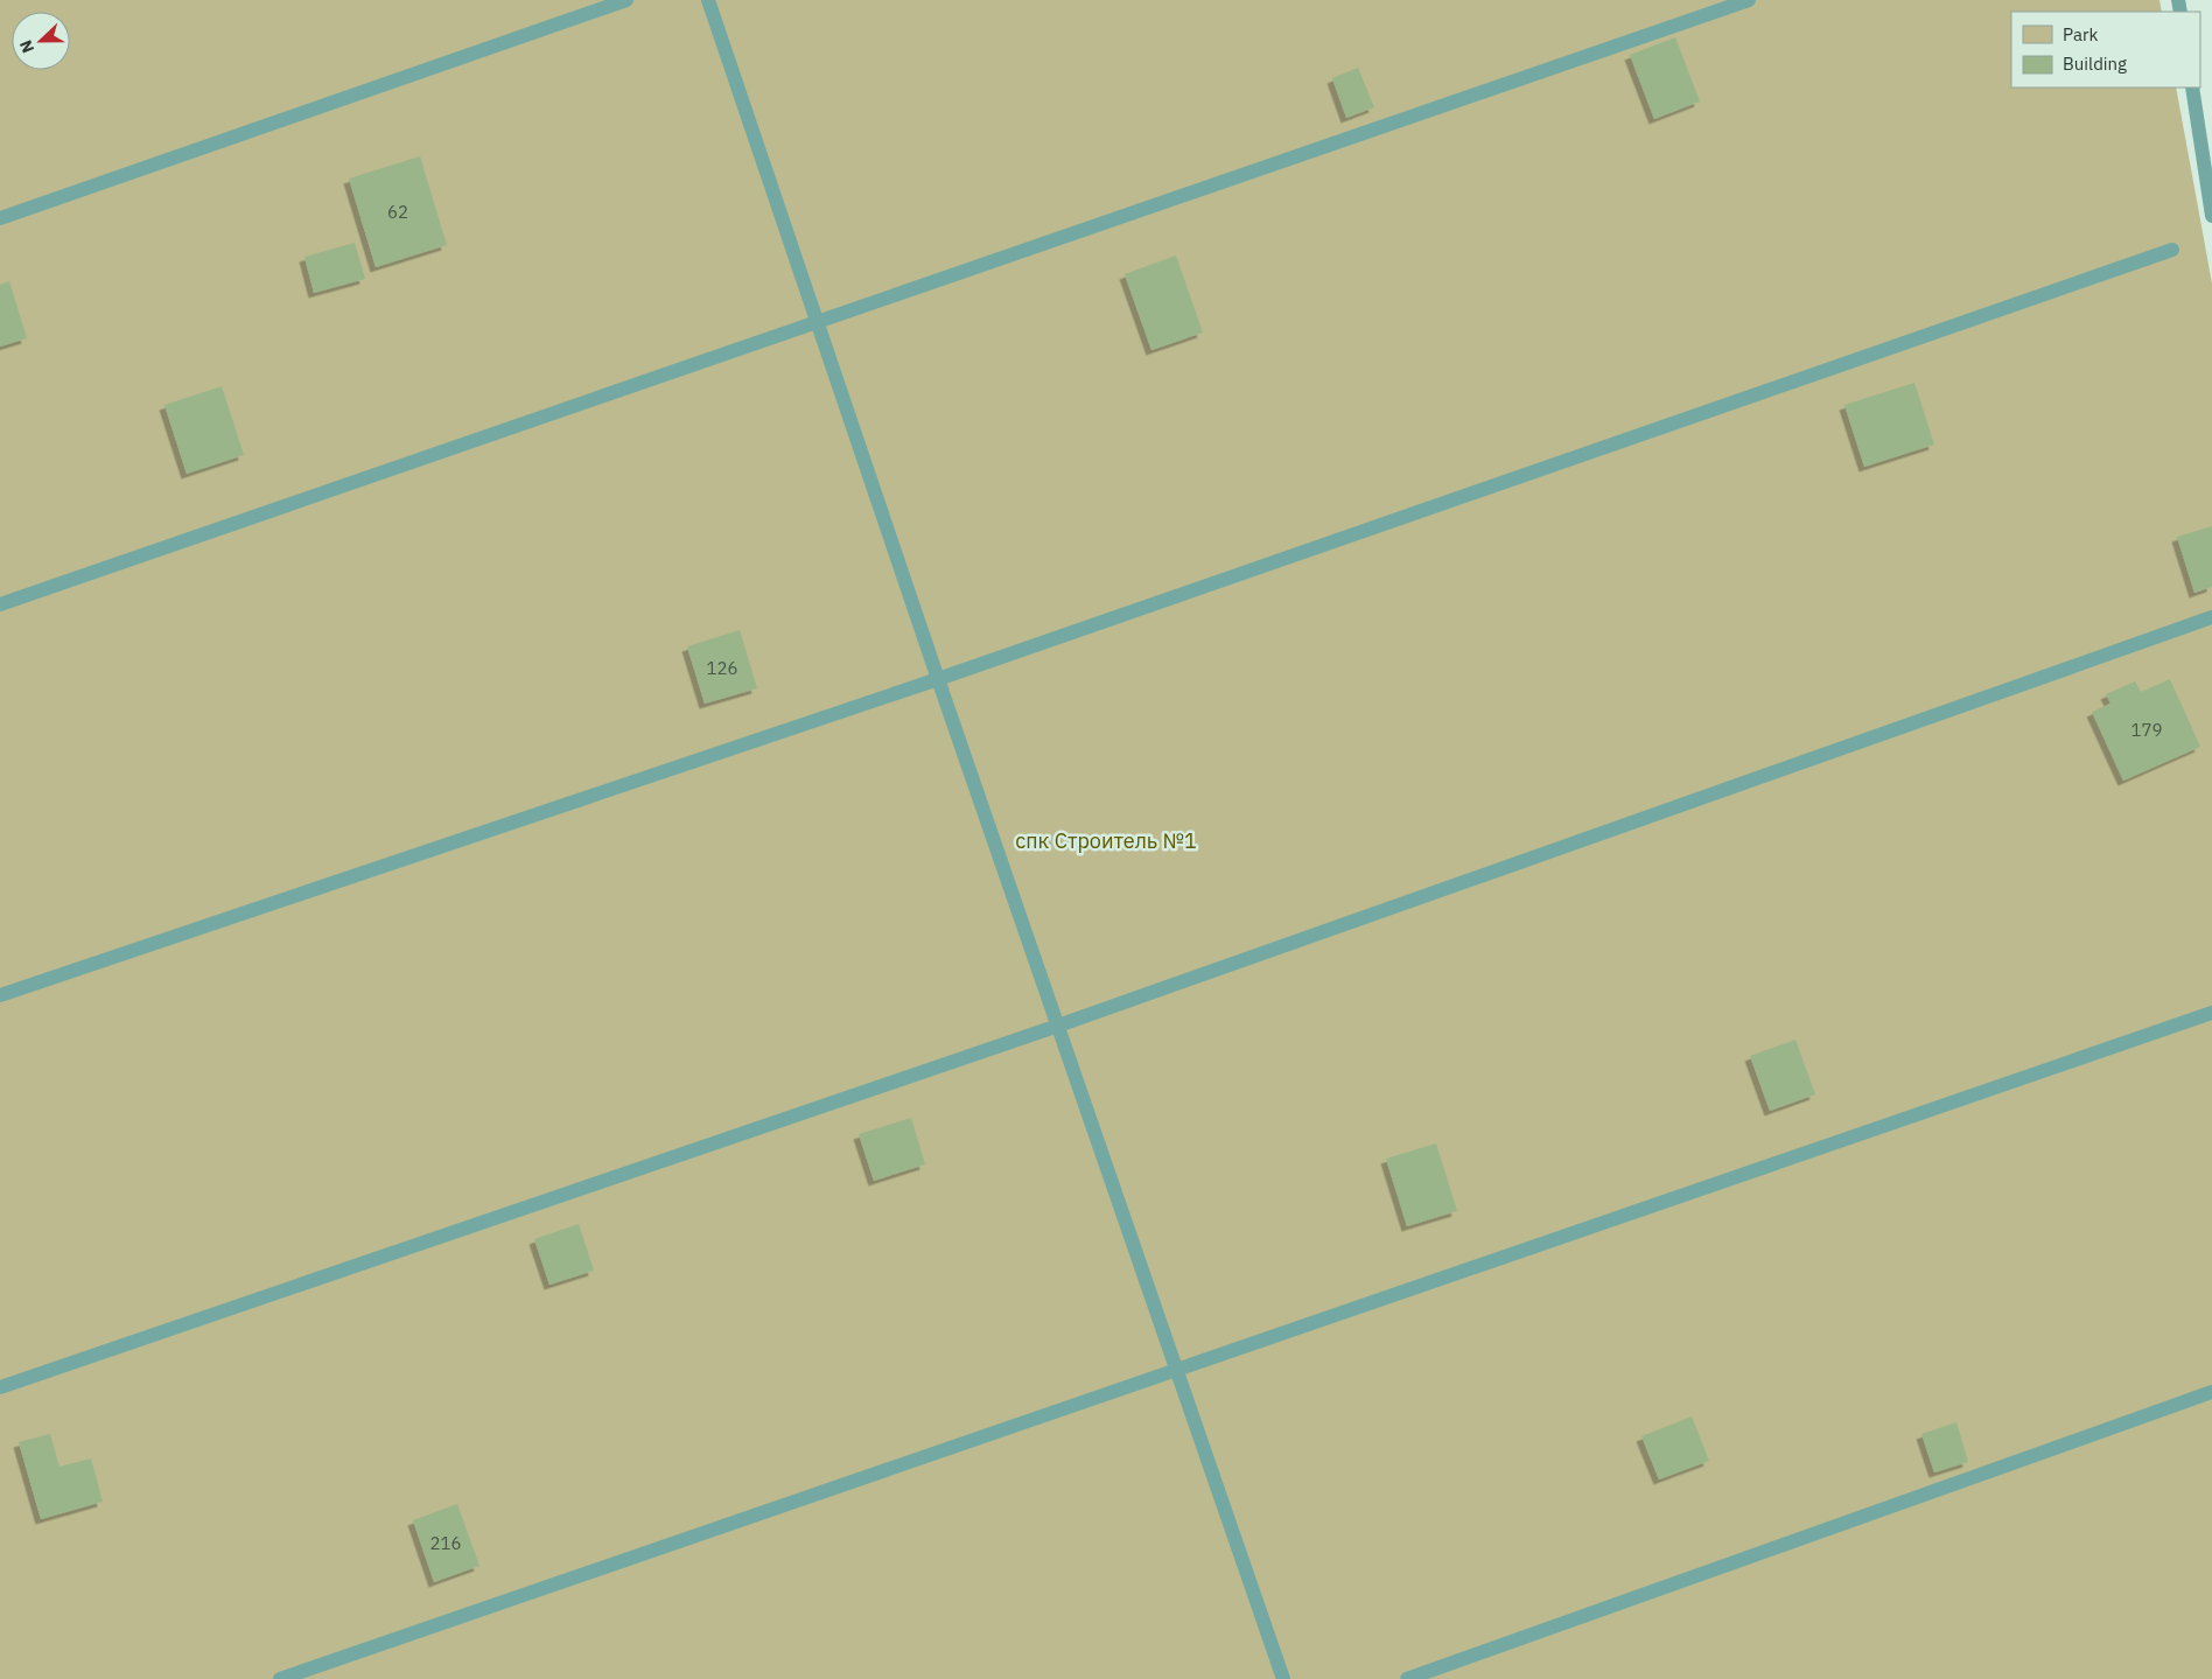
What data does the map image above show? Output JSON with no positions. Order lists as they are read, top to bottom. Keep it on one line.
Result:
{"parks":["спк Строитель №1"],"house_numbers":["62","126","179","216"],"legend":["Park","Building"],"north":"left"}
